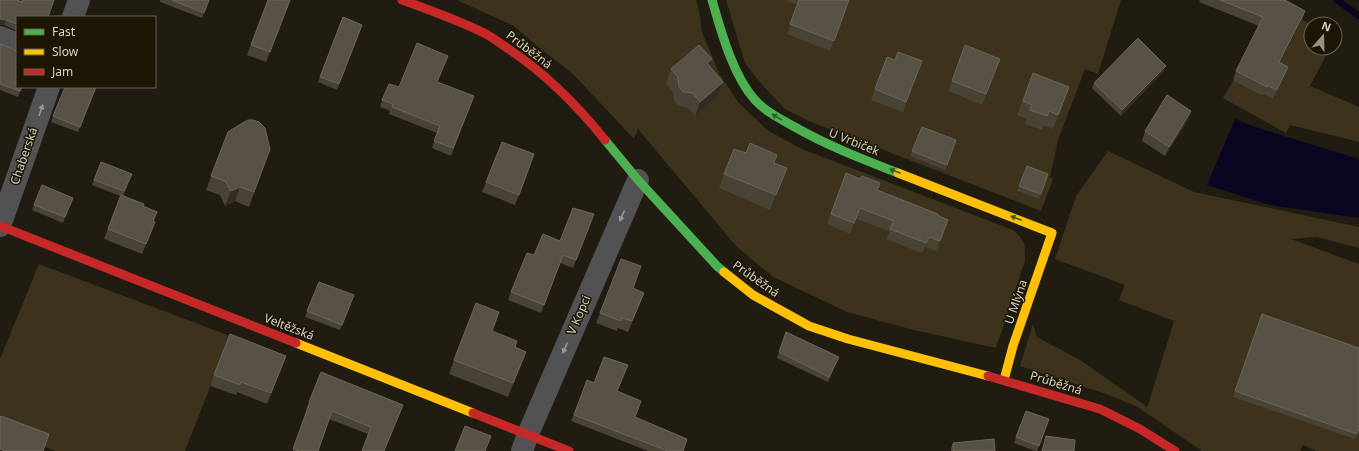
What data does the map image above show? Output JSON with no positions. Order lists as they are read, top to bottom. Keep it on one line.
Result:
{"streets":{"street":["Průběžná","U Vrbiček","Chaberská","U Mlýna","V Kopci","Veltěžská"]},"crossings":[["Průběžná","U Mlýna"],["Průběžná","V Kopci"],["U Vrbiček","U Mlýna"],["Chaberská","Veltěžská"],["V Kopci","Veltěžská"]],"one_way":["U Vrbiček","Chaberská","V Kopci"],"legend":["Fast","Slow","Jam"],"north":"top"}
